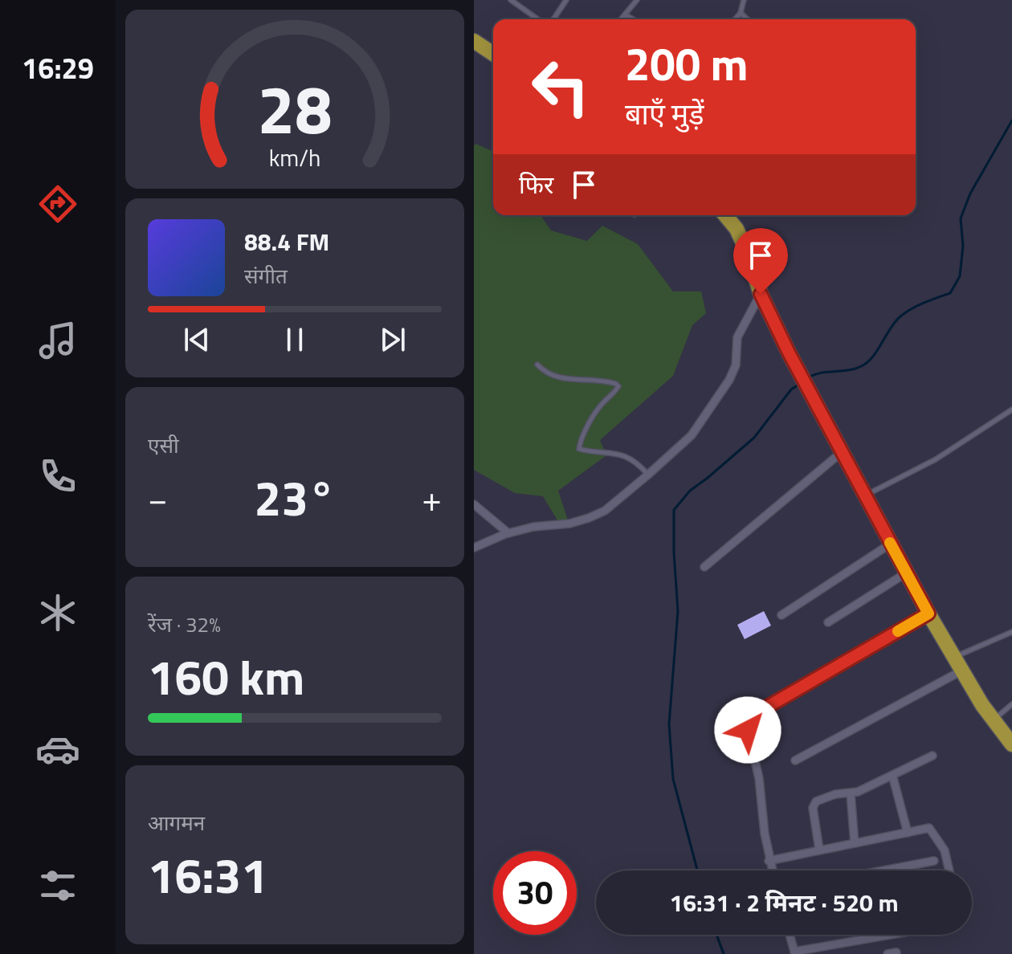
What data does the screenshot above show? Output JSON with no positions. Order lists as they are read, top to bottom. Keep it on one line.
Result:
{"page":{"tabs":"16:29","turn":["200 m","बाएँ मुड़ें"],"then":"फिर","song":["88.4 FM","संगीत"],"tile":["एसी",["रेंज · 32%","160 km"],["आगमन","16:31"]],"heat":["−","23°","+"],"limit":"30","trip":"16:31 · 2 मिनट · 520 m","gauge":["28","km/h"]}}
